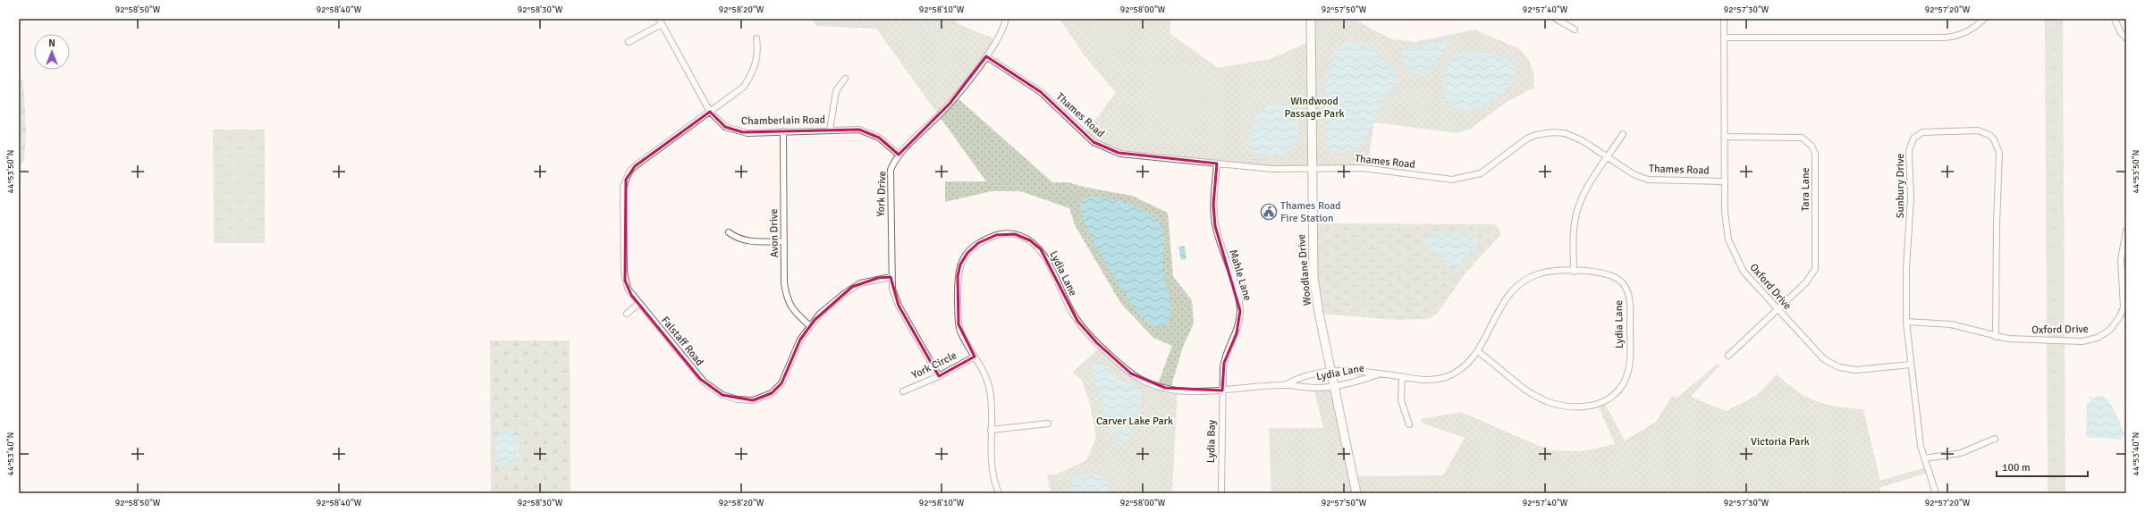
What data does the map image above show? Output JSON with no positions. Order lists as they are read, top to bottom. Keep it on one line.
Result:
{"streets":{"street":["Thames Road","Chamberlain Road","Sunbury Drive","Tara Lane","York Drive","Avon Drive","Woodlane Drive","Lydia Lane","Mahle Lane","Oxford Drive","Falstaff Road","York Circle","Lydia Bay"]},"crossings":[["Thames Road","York Drive"],["Thames Road","Woodlane Drive"],["Thames Road","Mahle Lane"],["Thames Road","Oxford Drive"],["Chamberlain Road","York Drive"],["Chamberlain Road","Avon Drive"],["Chamberlain Road","Falstaff Road"],["Sunbury Drive","Oxford Drive"],["Tara Lane","Oxford Drive"],["York Drive","Falstaff Road"],["York Drive","York Circle"],["Avon Drive","Falstaff Road"],["Woodlane Drive","Lydia Lane"],["Lydia Lane","Mahle Lane"],["Lydia Lane","York Circle"],["Lydia Lane","Lydia Bay"],["Mahle Lane","Lydia Bay"]],"parks":["Windwood Passage Park","Carver Lake Park","Victoria Park"],"places":{"public building":["Thames Road Fire Station"]},"scale_bar":"100 m","north":"top","coordinates":["92°58'50\"W","92°58'40\"W","92°58'30\"W","92°58'20\"W","92°58'10\"W","92°58'00\"W","92°57'50\"W","92°57'40\"W","92°57'30\"W","92°57'20\"W","44°53'50\"N","44°53'40\"N"]}
